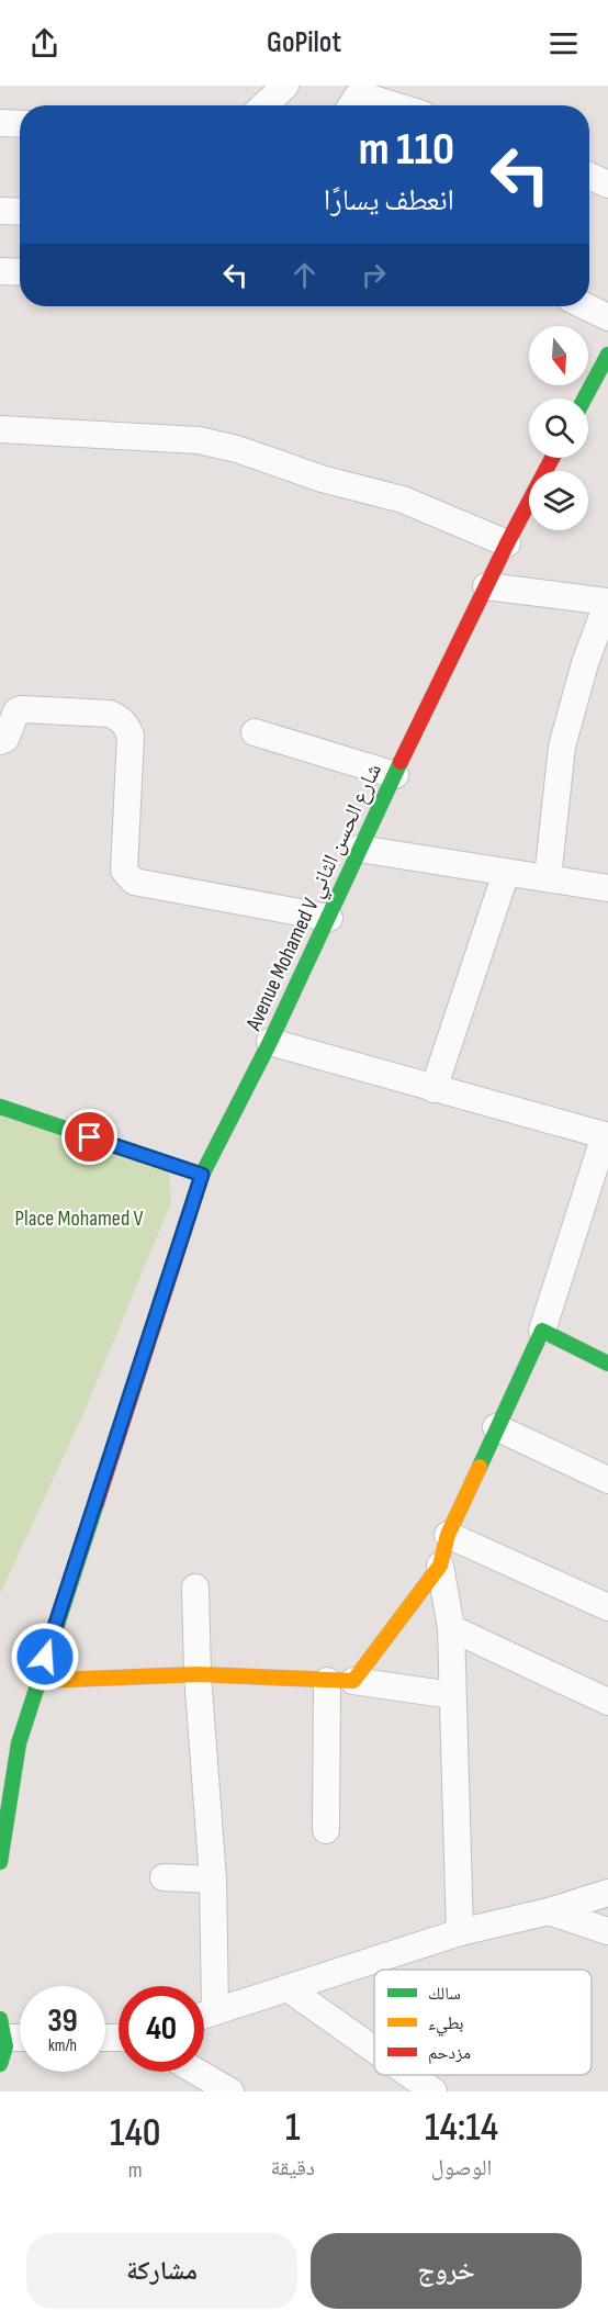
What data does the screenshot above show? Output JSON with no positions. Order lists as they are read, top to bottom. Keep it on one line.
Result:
{"streets":{"street":["Avenue Mohamed V شارع الحسن الثاني"]},"parks":["Place Mohamed V"],"legend":["سالك","بطيء","مزدحم"],"north":"bottom","page":{"header":"GoPilot","turn":["110 m","انعطف يسارًا"],"speed":"39 km/h","limit":"40","eta":["14:14","الوصول","1","دقيقة","140","m"],"buttons":["خروج","مشاركة"]}}
